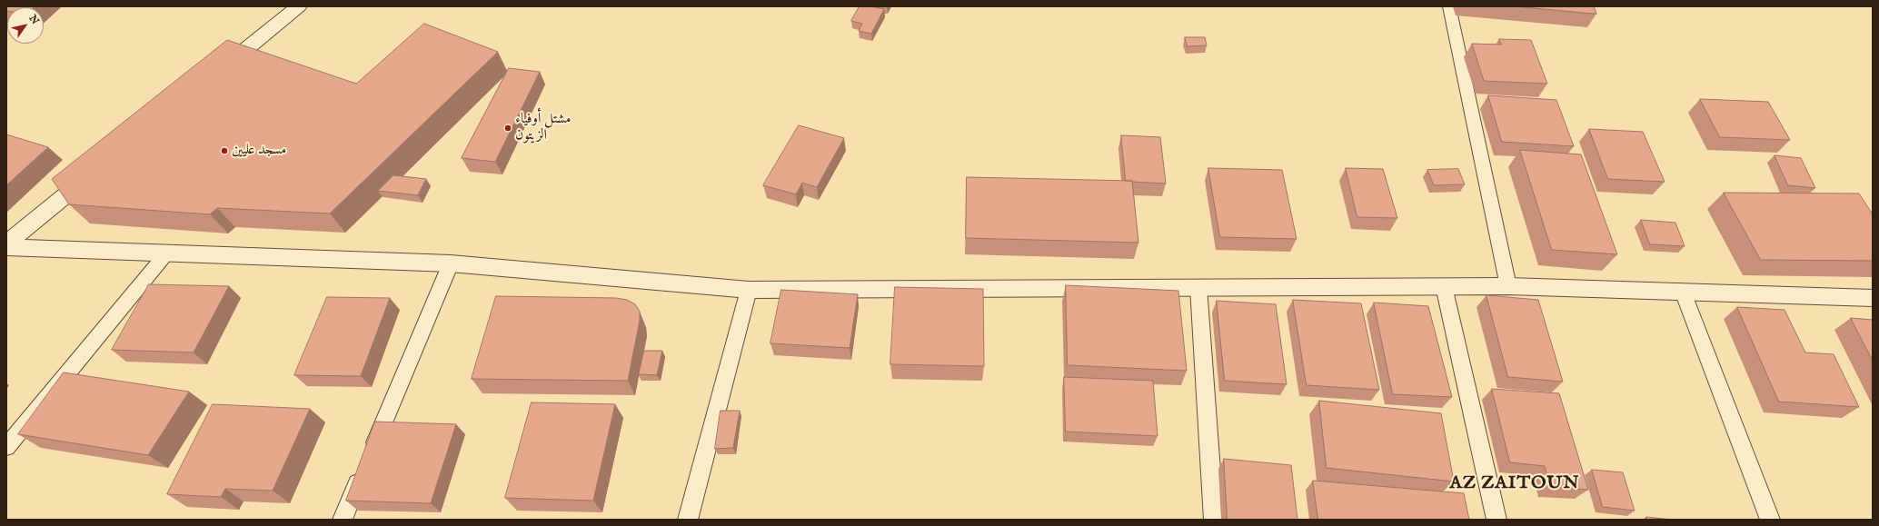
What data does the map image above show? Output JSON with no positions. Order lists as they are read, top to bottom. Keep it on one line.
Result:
{"districts":["AZ ZAITOUN"],"places":["مشتل أوفياء الزيتون","مسجد عليين"],"north":"top right"}
